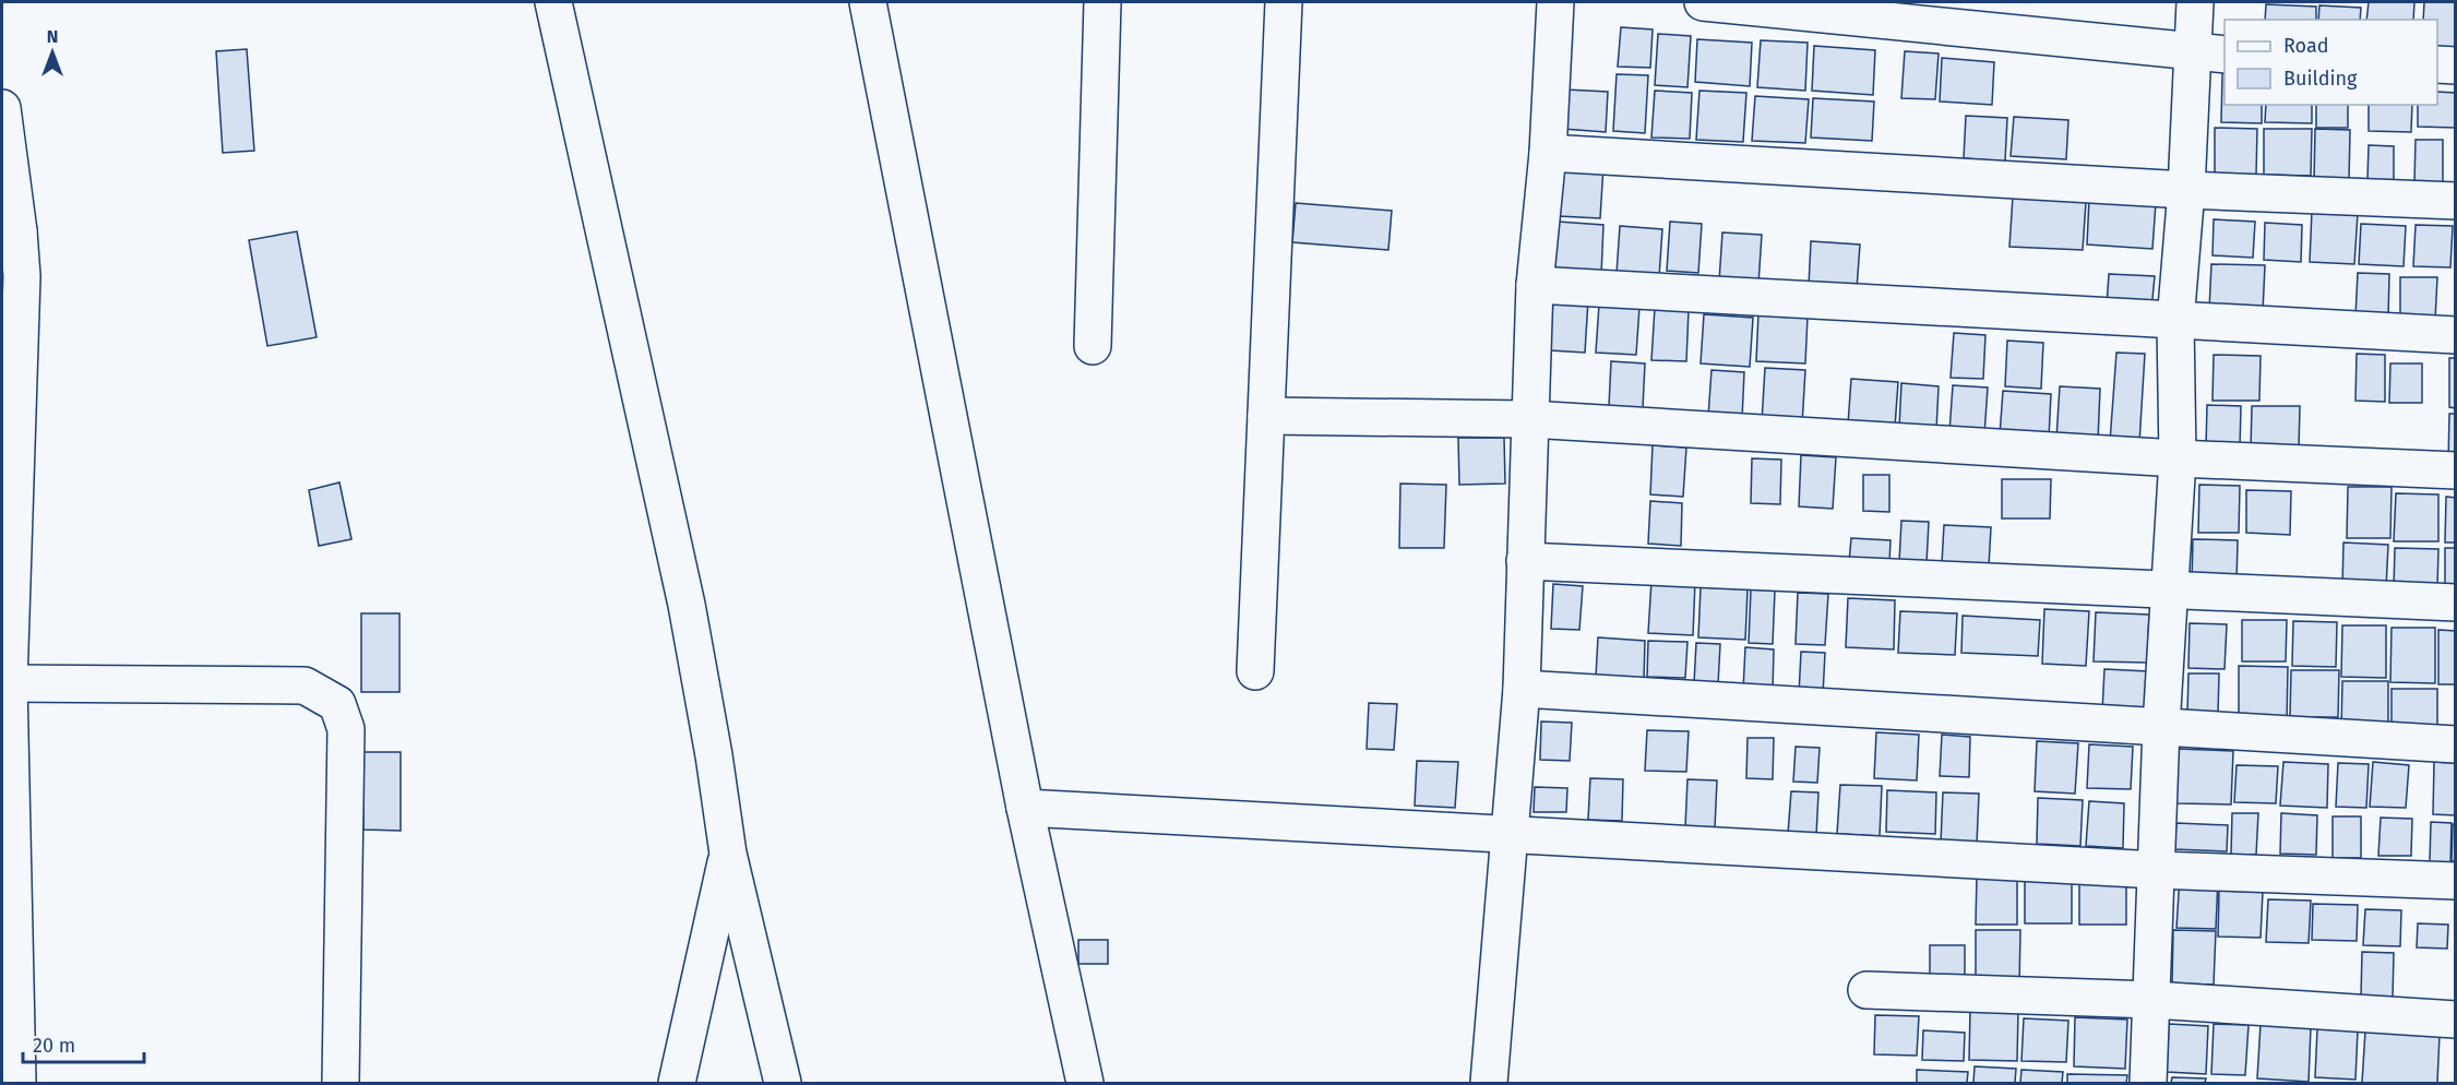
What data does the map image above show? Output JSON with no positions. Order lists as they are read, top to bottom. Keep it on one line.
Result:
{"legend":["Road","Building"],"scale_bar":"20 m","north":"top"}
